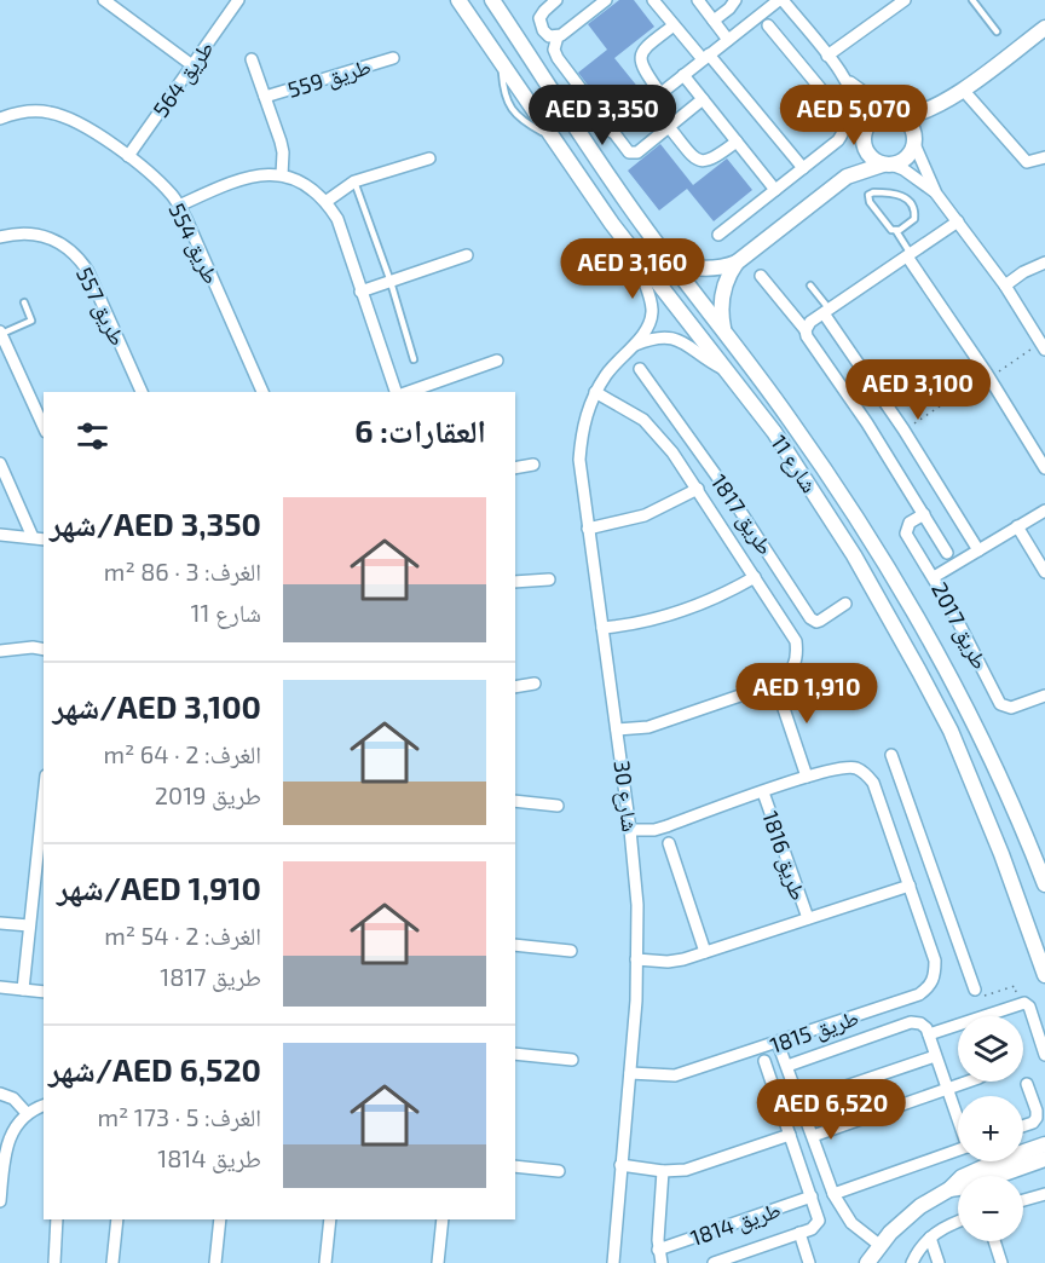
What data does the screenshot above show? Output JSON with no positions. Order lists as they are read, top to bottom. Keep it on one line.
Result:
{"streets":{"street":["طريق 559","طريق 564","طريق 554","طريق 557","شارع 11","طريق 1817","طريق 2017","شارع 30","طريق 1816","طريق 1815","طريق 1814"]},"crossings":[["طريق 564","طريق 554"],["شارع 11","شارع 30"],["طريق 1817","شارع 30"],["شارع 30","طريق 1816"],["شارع 30","طريق 1815"],["طريق 1816","طريق 1815"]],"page":{"price":["AED 3,350","AED 5,070","AED 3,160","AED 3,100","AED 1,910","AED 6,520"],"heading":"العقارات: 6","list":[{"name":"AED 3,350/شهر","note":"الغرف: 3 · 86 m² · شارع 11"},{"name":"AED 3,100/شهر","note":"الغرف: 2 · 64 m² · طريق 2019"},{"name":"AED 1,910/شهر","note":"الغرف: 2 · 54 m² · طريق 1817"},{"name":"AED 6,520/شهر","note":"الغرف: 5 · 173 m² · طريق 1814"}],"map_buttons":["+","−"]}}
